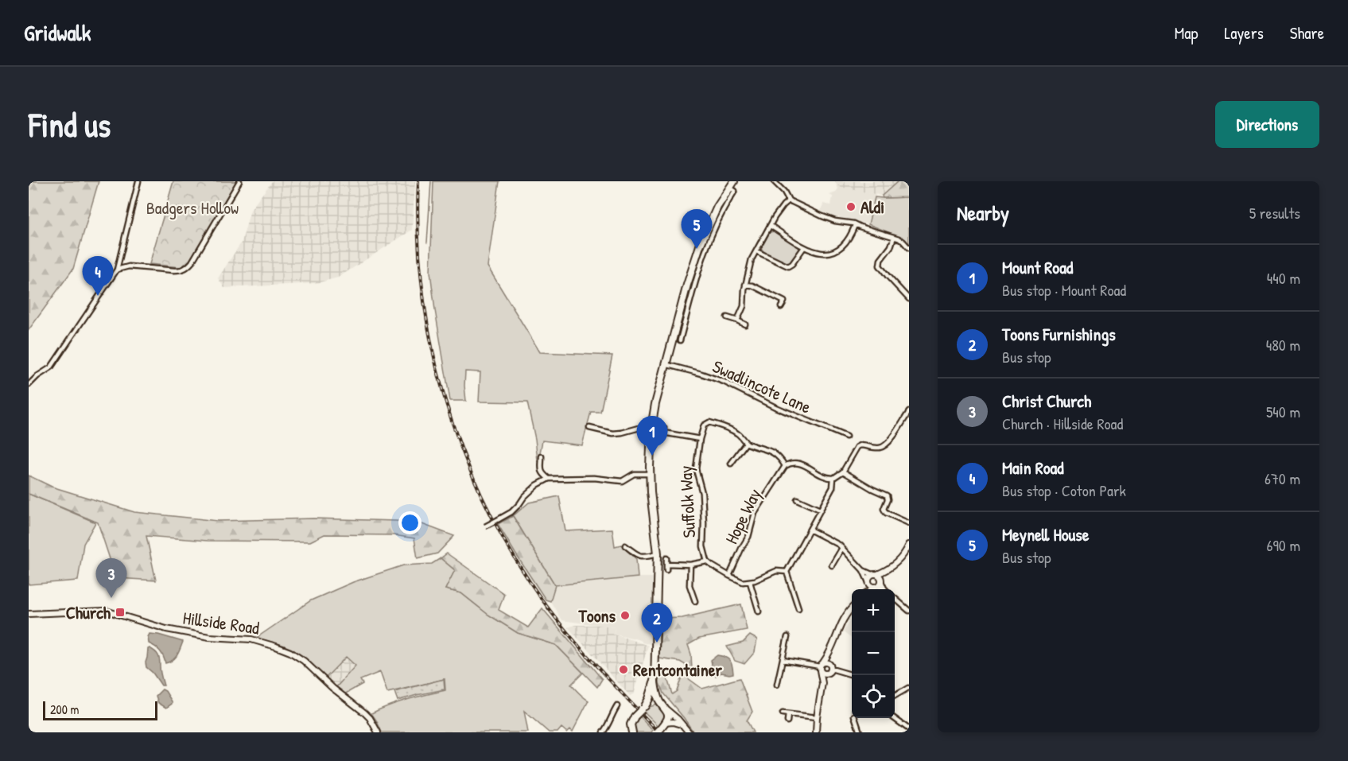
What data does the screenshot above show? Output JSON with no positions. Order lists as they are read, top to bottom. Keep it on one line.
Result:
{"streets":{"street":["Swadlincote Lane","Suffolk Way","Hope Way","Hillside Road"]},"crossings":[["Suffolk Way","Hope Way"]],"parks":["Badgers Hollow"],"places":{"other":["Aldi","Toons","Rentcontainer"],"transit":["Church"]},"scale_bar":"200 m","page":{"header":"Gridwalk","nav":["Map","Layers","Share"],"buttons":"Directions","title":"Find us","heading":["Nearby","5 results"],"pins":["5","4","1","3","2"],"list":[{"mark":"1","name":"Mount Road","note":"Bus stop · Mount Road","value":"440 m"},{"mark":"2","name":"Toons Furnishings","note":"Bus stop","value":"480 m"},{"mark":"3","name":"Christ Church","note":"Church · Hillside Road","value":"540 m"},{"mark":"4","name":"Main Road","note":"Bus stop · Coton Park","value":"670 m"},{"mark":"5","name":"Meynell House","note":"Bus stop","value":"690 m"}],"map_buttons":["+","−"],"scale":"200 m"}}
